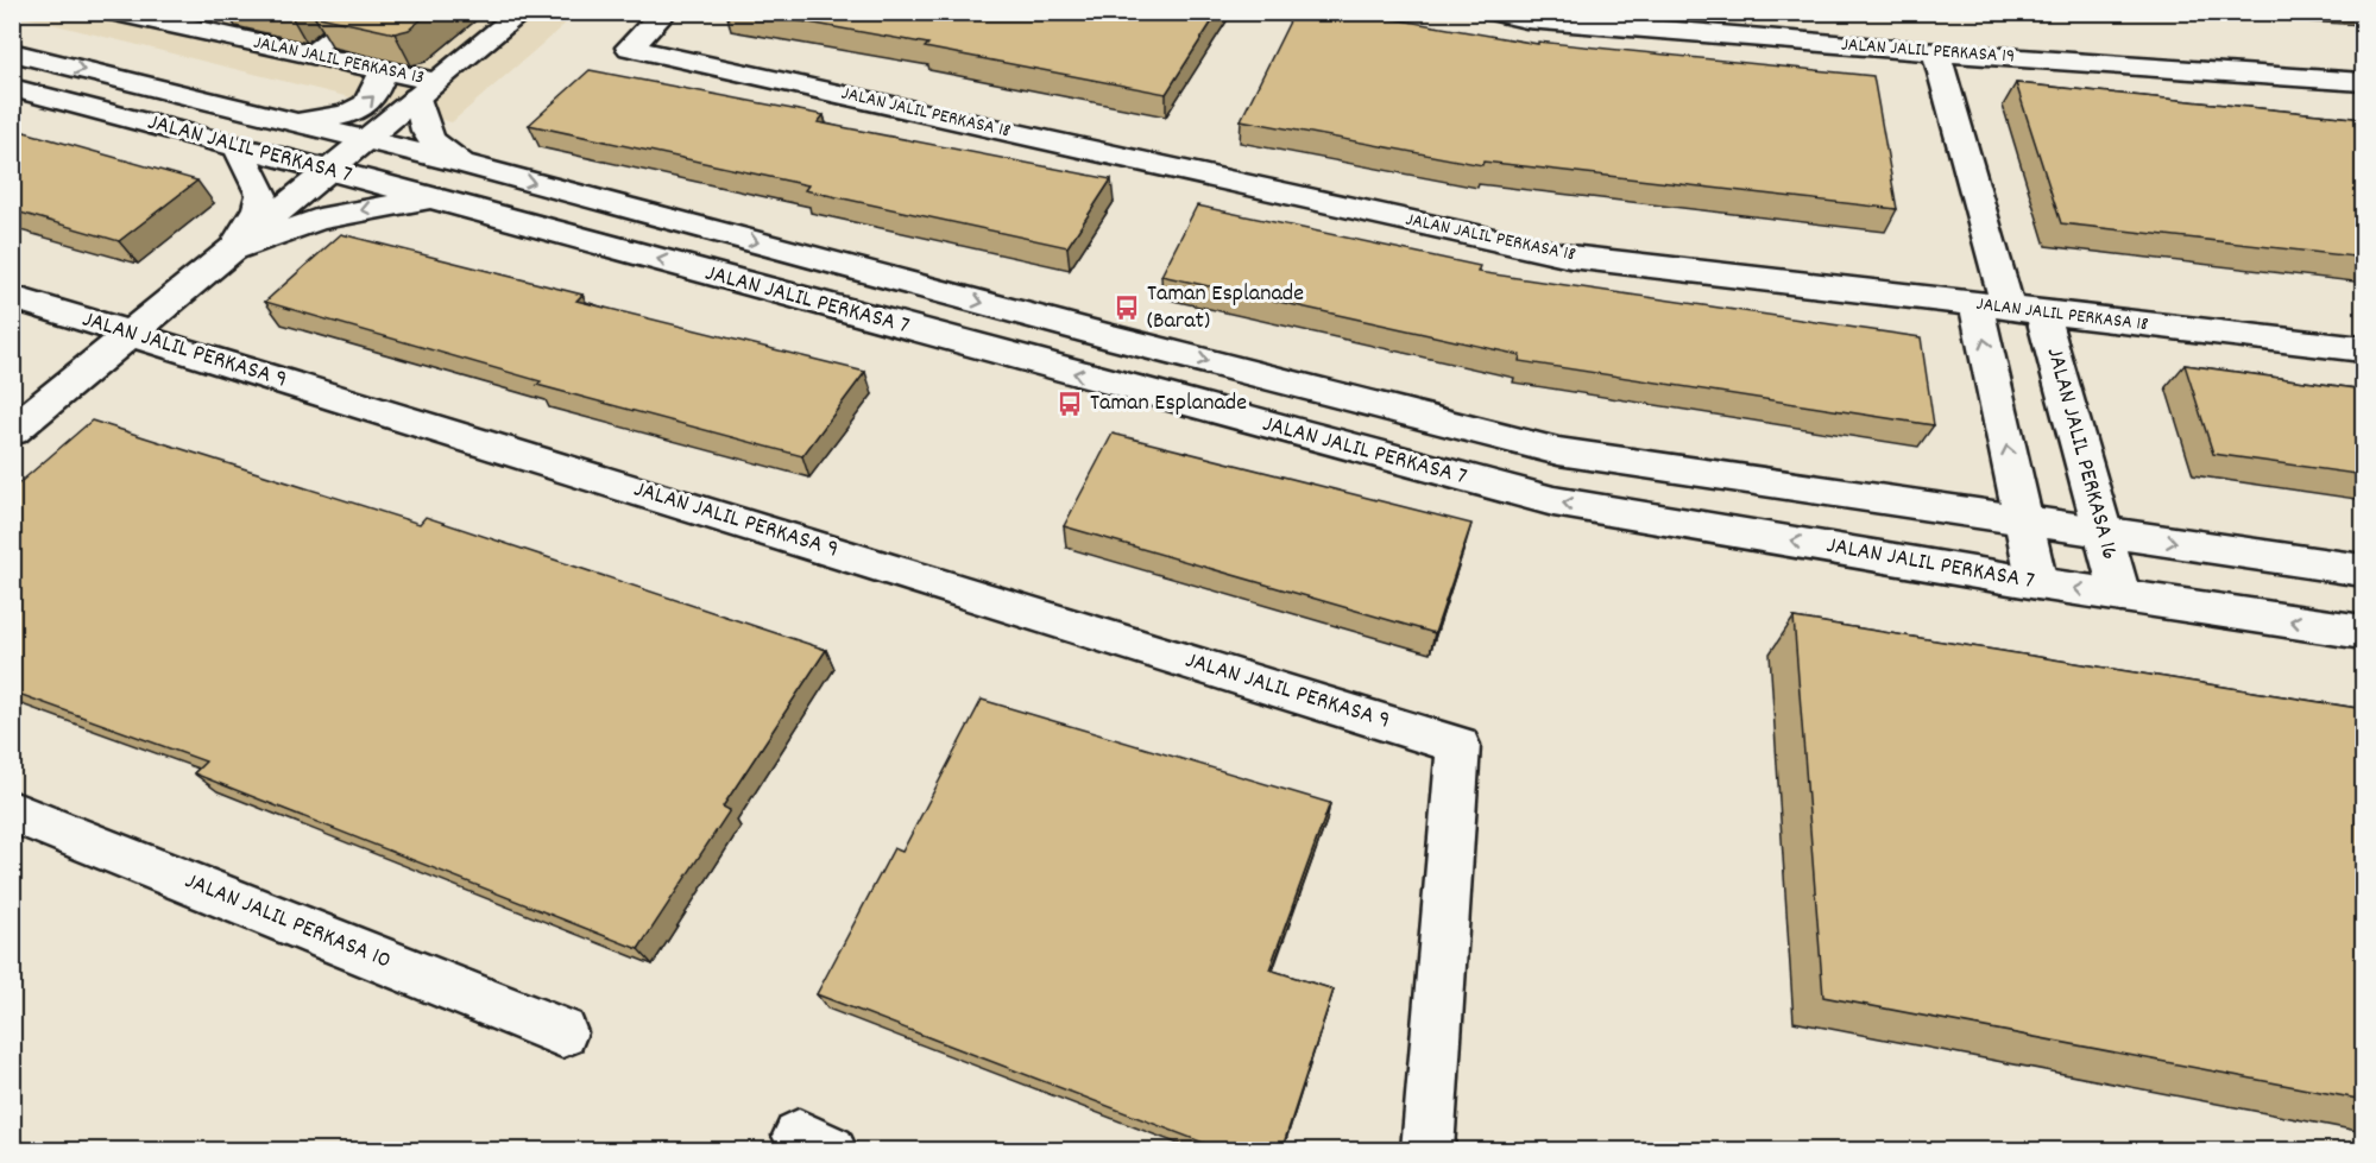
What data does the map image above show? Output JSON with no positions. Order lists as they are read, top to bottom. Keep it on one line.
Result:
{"streets":{"street":["JALAN JALIL PERKASA 19","JALAN JALIL PERKASA 13","JALAN JALIL PERKASA 18","JALAN JALIL PERKASA 7","JALAN JALIL PERKASA 9","JALAN JALIL PERKASA 16","JALAN JALIL PERKASA 10"]},"crossings":[["JALAN JALIL PERKASA 19","JALAN JALIL PERKASA 16"],["JALAN JALIL PERKASA 13","JALAN JALIL PERKASA 7"],["JALAN JALIL PERKASA 13","JALAN JALIL PERKASA 9"],["JALAN JALIL PERKASA 18","JALAN JALIL PERKASA 16"],["JALAN JALIL PERKASA 7","JALAN JALIL PERKASA 16"]],"places":{"bus stop":["Taman Esplanade (Barat)","Taman Esplanade"]}}
